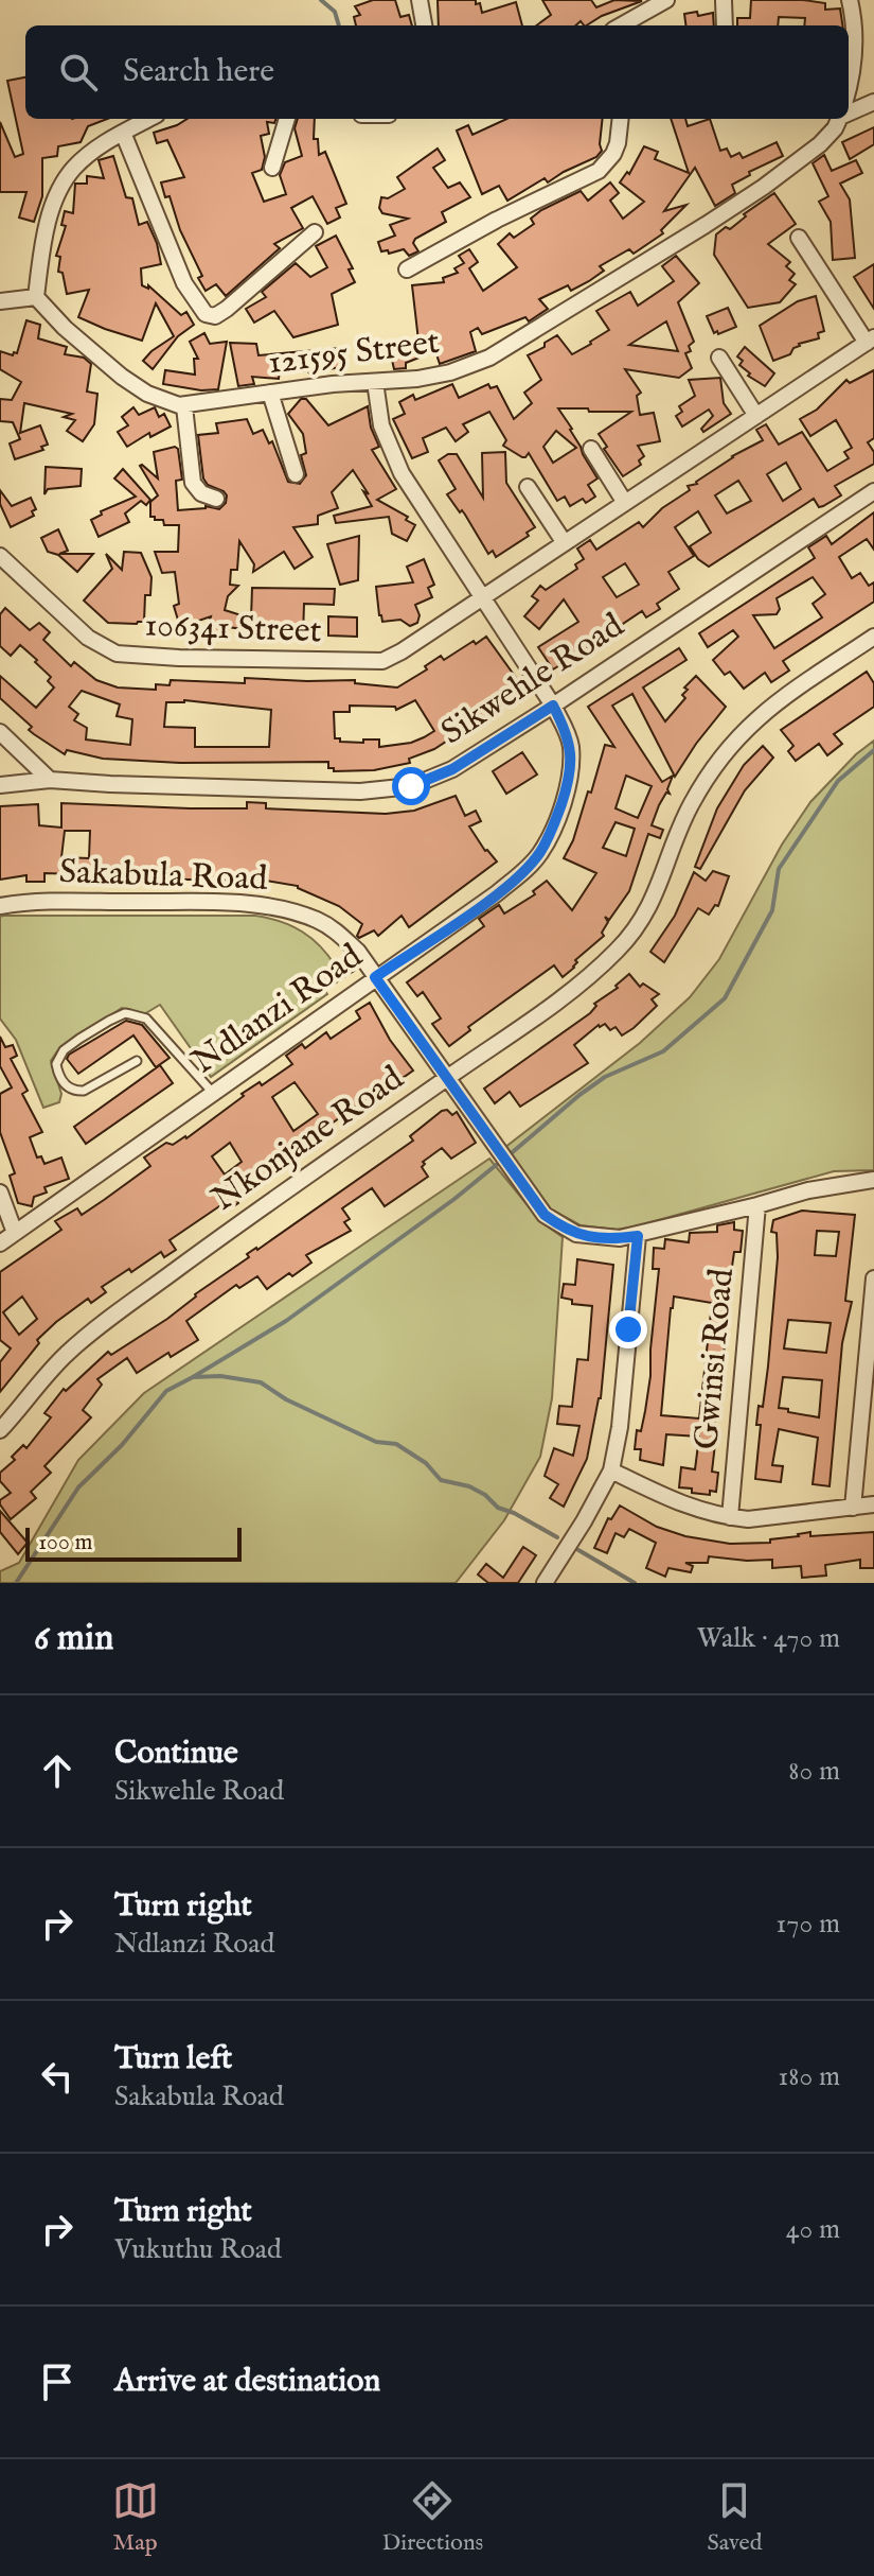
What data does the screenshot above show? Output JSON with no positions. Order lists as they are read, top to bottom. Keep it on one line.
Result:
{"streets":{"street":["121595 Street","106341 Street","Sikwehle Road","Sakabula Road","Ndlanzi Road","Nkonjane Road","Gwinsi Road"]},"crossings":[["Sikwehle Road","Ndlanzi Road"],["Sakabula Road","Ndlanzi Road"],["Sakabula Road","Nkonjane Road"],["Sakabula Road","Gwinsi Road"]],"scale_bar":"100 m","page":{"search":"Search here","scale":"100 m","heading":["6 min","Walk · 470 m"],"list":[["Continue","Sikwehle Road","80 m"],["Turn right","Ndlanzi Road","170 m"],["Turn left","Sakabula Road","180 m"],["Turn right","Vukuthu Road","40 m"],"Arrive at destination"],"nav":["Map","Directions","Saved"]}}
